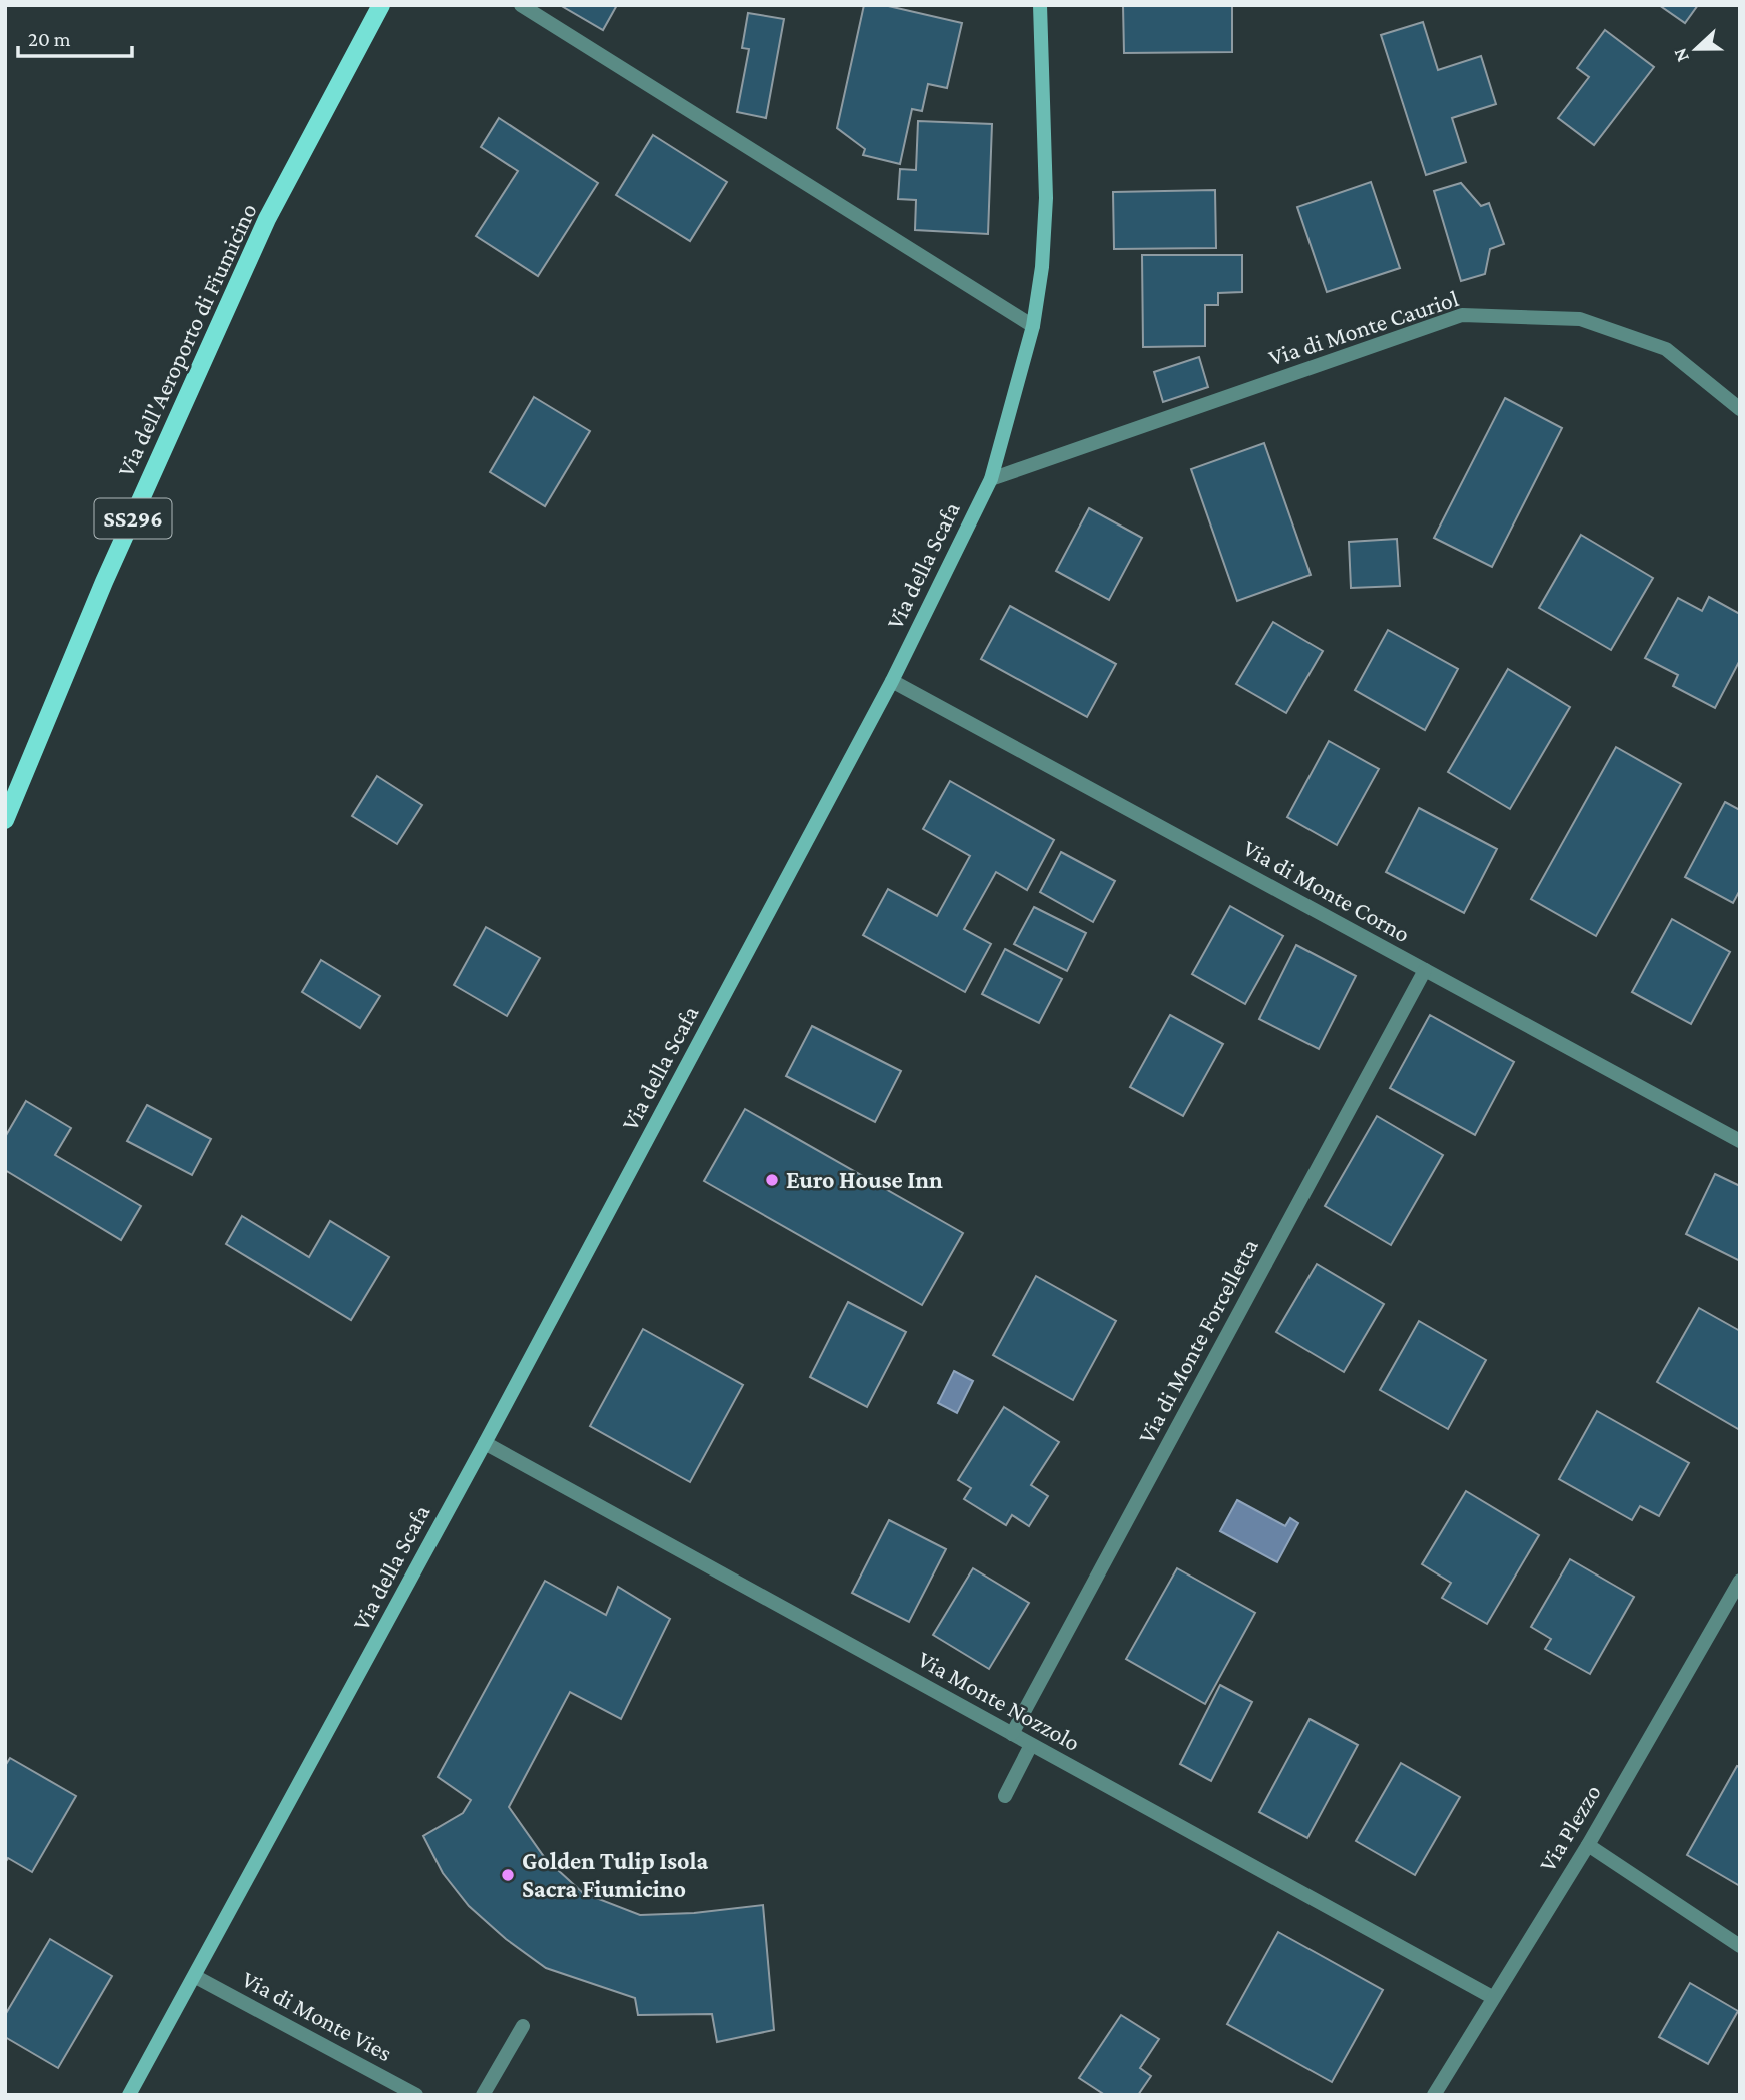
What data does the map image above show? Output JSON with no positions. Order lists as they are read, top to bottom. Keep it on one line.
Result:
{"streets":{"main road":["Via dell'Aeroporto di Fiumicino","SS296"],"street":["Via di Monte Cauriol","Via della Scafa","Via di Monte Corno","Via di Monte Forcelletta","Via Monte Nozzolo","Via Plezzo","Via di Monte Vies"]},"crossings":[["Via di Monte Cauriol","Via della Scafa"],["Via della Scafa","Via di Monte Corno"],["Via della Scafa","Via Monte Nozzolo"],["Via della Scafa","Via di Monte Vies"],["Via di Monte Corno","Via di Monte Forcelletta"],["Via di Monte Forcelletta","Via Monte Nozzolo"],["Via Monte Nozzolo","Via Plezzo"]],"places":["Euro House Inn","Golden Tulip Isola Sacra Fiumicino"],"scale_bar":"20 m","north":"left"}
